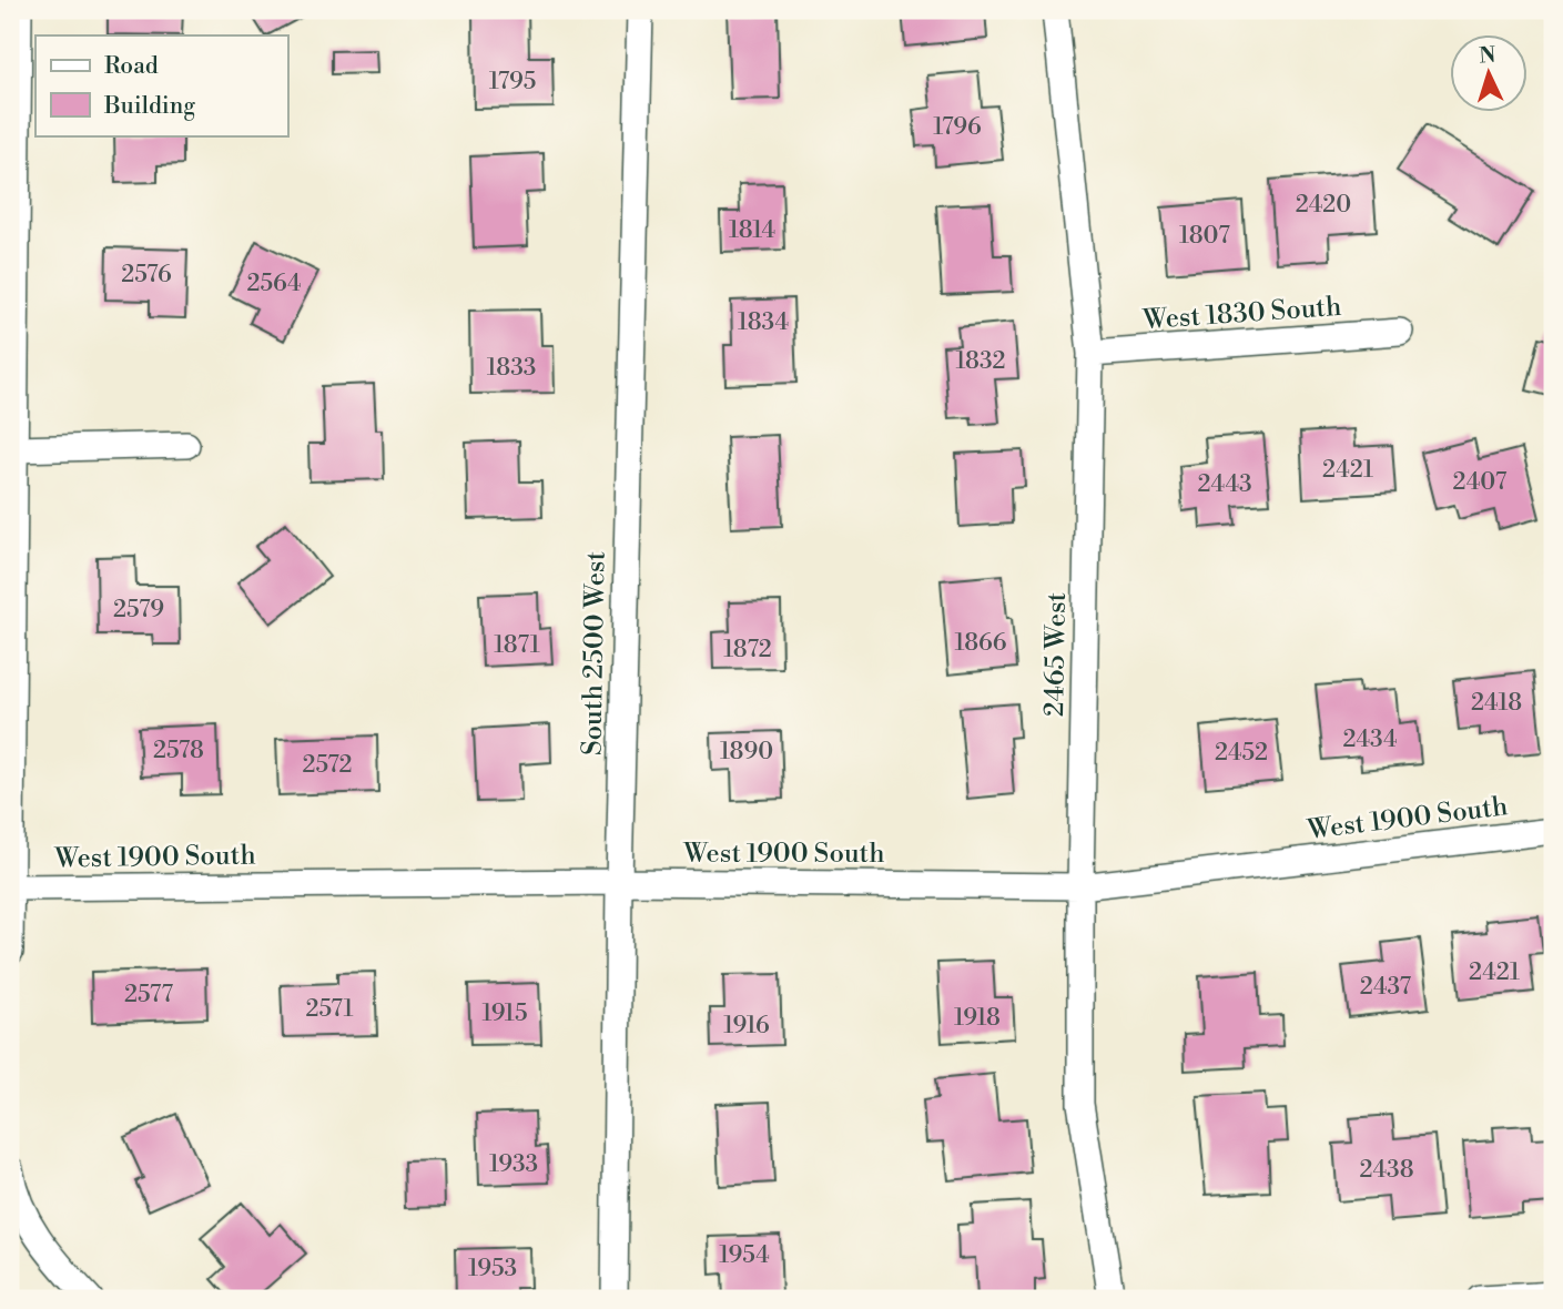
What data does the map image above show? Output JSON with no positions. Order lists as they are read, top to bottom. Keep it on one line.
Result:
{"streets":{"street":["West 1830 South","South 2500 West","2465 West","West 1900 South"]},"crossings":[["West 1830 South","2465 West"],["South 2500 West","West 1900 South"],["2465 West","West 1900 South"]],"house_numbers":["1795","1796","2420","1814","1807","2576","2564","1834","1832","1833","2421","2407","2443","2579","1866","1871","1872","2418","2434","2578","1890","2452","2572","2421","2437","2577","2571","1915","1918","1916","1933","2438","1954","1953"],"legend":["Road","Building"],"north":"top"}
